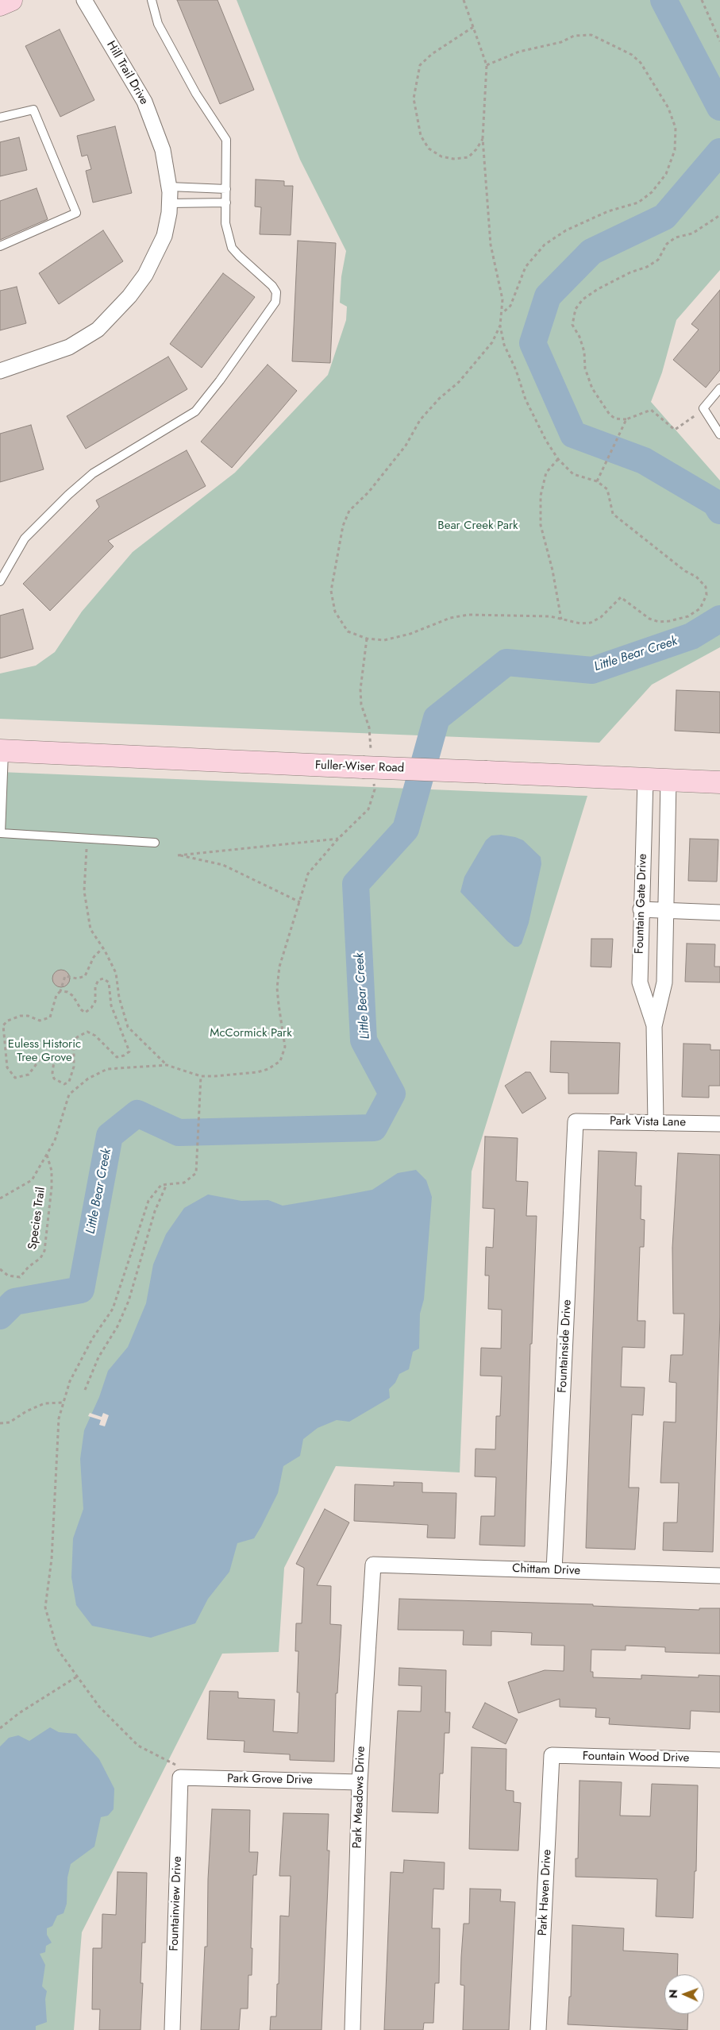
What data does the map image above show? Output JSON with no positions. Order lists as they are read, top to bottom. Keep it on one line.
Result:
{"streets":{"street":["Hill Trail Drive","Fuller-Wiser Road","Fountain Gate Drive","Park Vista Lane","Fountainside Drive","Chittam Drive","Fountain Wood Drive","Park Grove Drive","Park Meadows Drive","Park Haven Drive","Fountainview Drive"],"path":["Species Trail"]},"crossings":[["Fuller-Wiser Road","Fountain Gate Drive"],["Fountain Gate Drive","Park Vista Lane"],["Park Vista Lane","Fountainside Drive"],["Fountainside Drive","Chittam Drive"],["Chittam Drive","Park Meadows Drive"],["Fountain Wood Drive","Park Haven Drive"],["Park Grove Drive","Park Meadows Drive"],["Park Grove Drive","Fountainview Drive"]],"water":["Little Bear Creek"],"parks":["Bear Creek Park","McCormick Park","Euless Historic Tree Grove"],"north":"left"}
